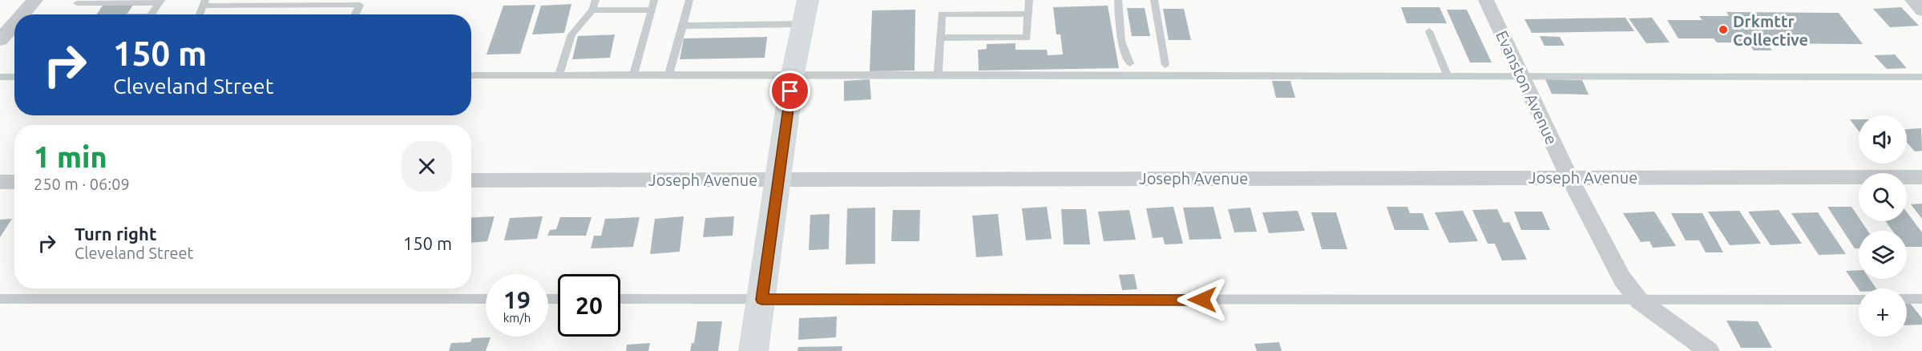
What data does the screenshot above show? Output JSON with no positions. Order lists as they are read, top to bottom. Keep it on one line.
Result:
{"streets":{"street":["Evanston Avenue","Joseph Avenue"]},"crossings":[["Evanston Avenue","Joseph Avenue"]],"places":["Drkmttr Collective"],"page":{"turn":["150 m","Cleveland Street"],"map_buttons":"+","heading":["1 min","250 m · 06:09"],"list":[{"name":"Turn right","note":"Cleveland Street","value":"150 m"}],"speed":"19 km/h","limit":"20"}}
